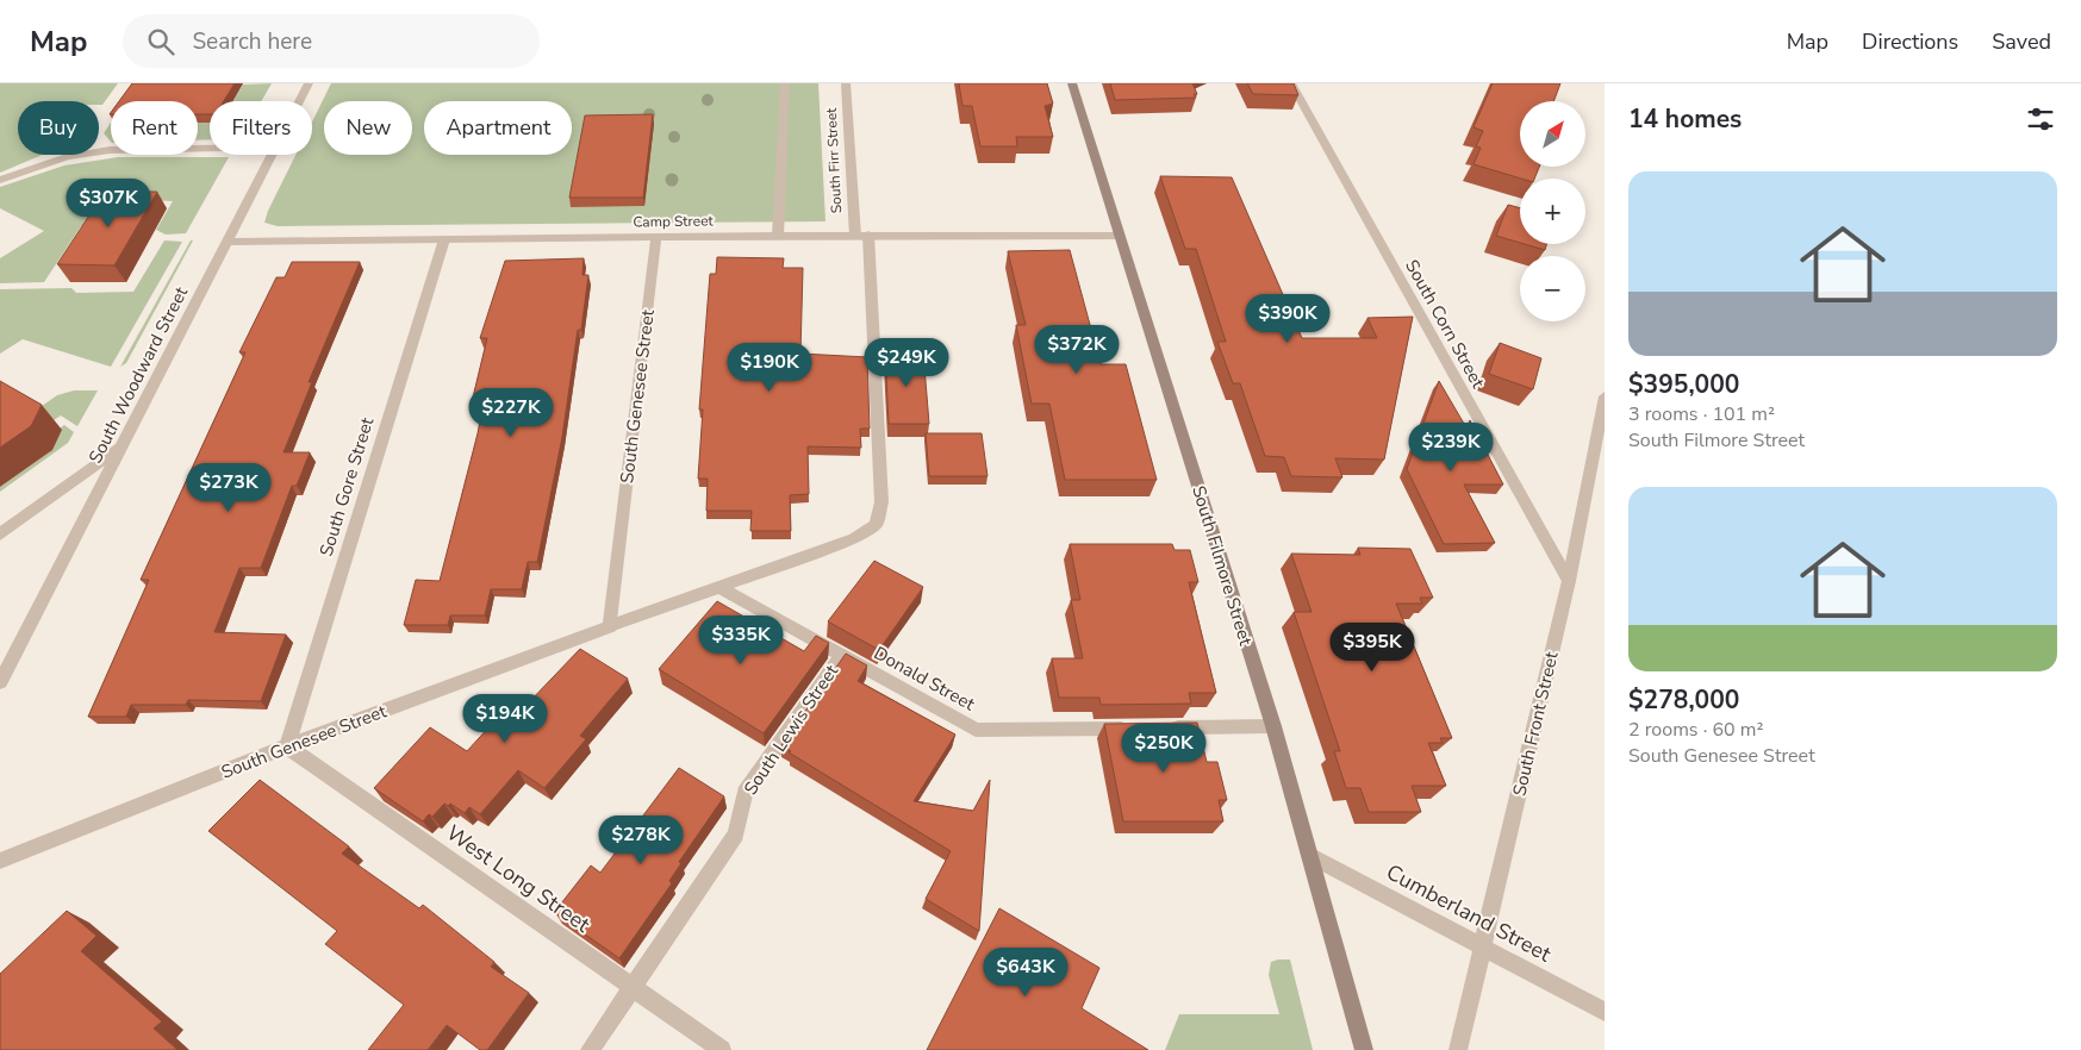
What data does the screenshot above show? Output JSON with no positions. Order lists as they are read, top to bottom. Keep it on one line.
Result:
{"streets":{"street":["South Firr Street","Camp Street","South Corn Street","South Woodward Street","South Genesee Street","South Gore Street","South Filmore Street","Donald Street","South Front Street","South Lewis Street","West Long Street","Cumberland Street"]},"crossings":[["South Firr Street","Camp Street"],["Camp Street","South Woodward Street"],["Camp Street","South Genesee Street"],["Camp Street","South Gore Street"],["Camp Street","South Filmore Street"],["South Corn Street","South Front Street"],["South Genesee Street","South Gore Street"],["South Genesee Street","Donald Street"],["South Genesee Street","West Long Street"],["South Gore Street","West Long Street"],["South Filmore Street","Cumberland Street"],["Donald Street","South Lewis Street"],["South Front Street","Cumberland Street"],["South Lewis Street","West Long Street"]],"north":"top right","page":{"header":"Map","search":"Search here","nav":["Map","Directions","Saved"],"heading":"14 homes","map_buttons":["+","−"],"chip":["Buy","Rent","Filters","New","Apartment"],"list":[{"name":"$395,000","note":"3 rooms · 101 m² · South Filmore Street"},{"name":"$278,000","note":"2 rooms · 60 m² · South Genesee Street"}],"price":["$307K","$390K","$372K","$249K","$190K","$227K","$239K","$273K","$335K","$395K","$194K","$250K","$278K","$643K"]}}
